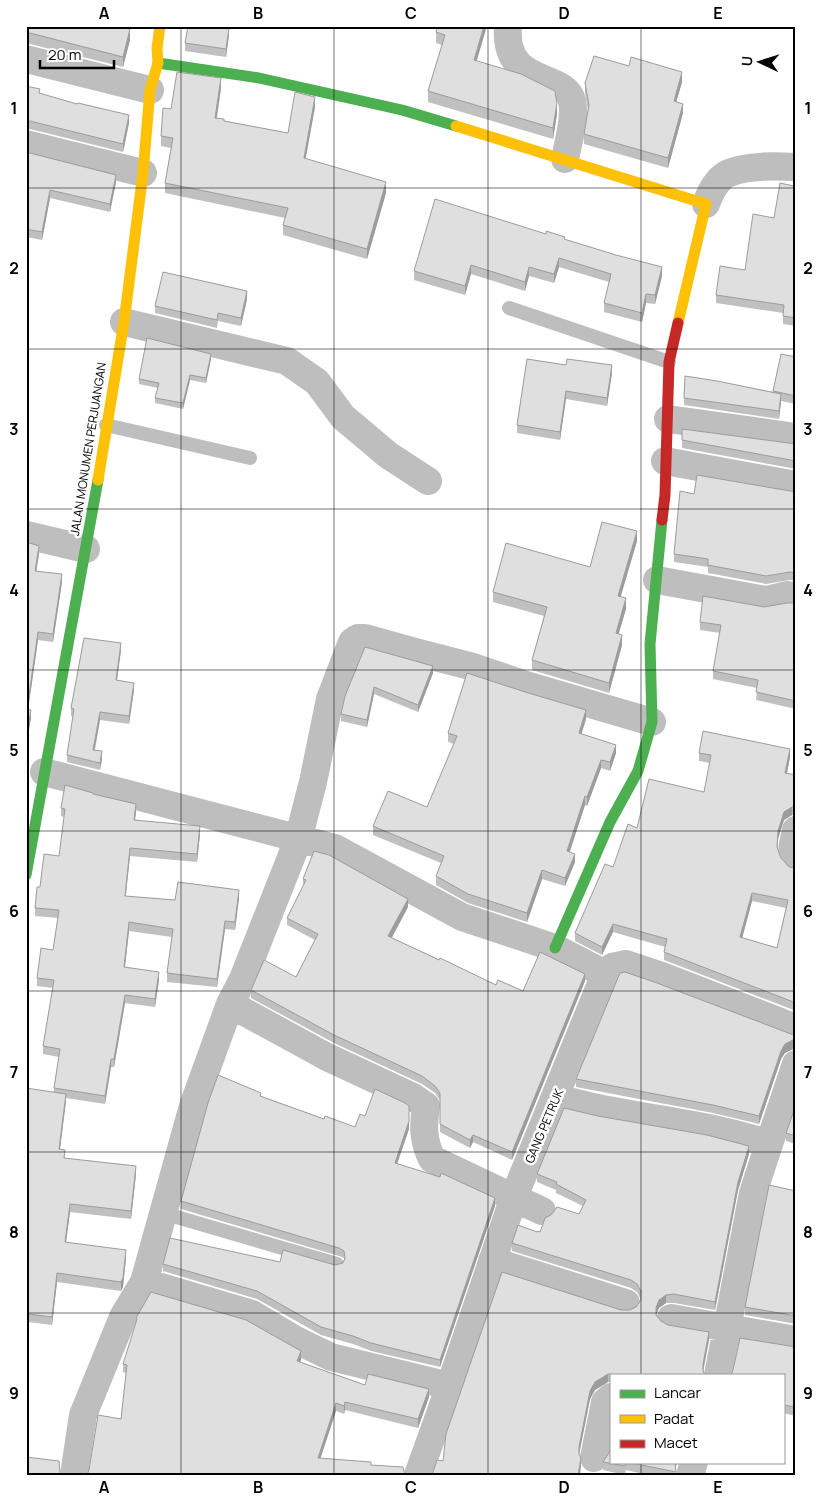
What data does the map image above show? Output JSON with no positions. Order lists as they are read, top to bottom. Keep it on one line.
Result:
{"streets":{"street":["JALAN MONUMEN PERJUANGAN","GANG PETRUK"]},"legend":["Lancar","Padat","Macet"],"scale_bar":"20 m","north":"left","grid":{"columns":["A","B","C","D","E"],"rows":["1","2","3","4","5","6","7","8","9"]}}
